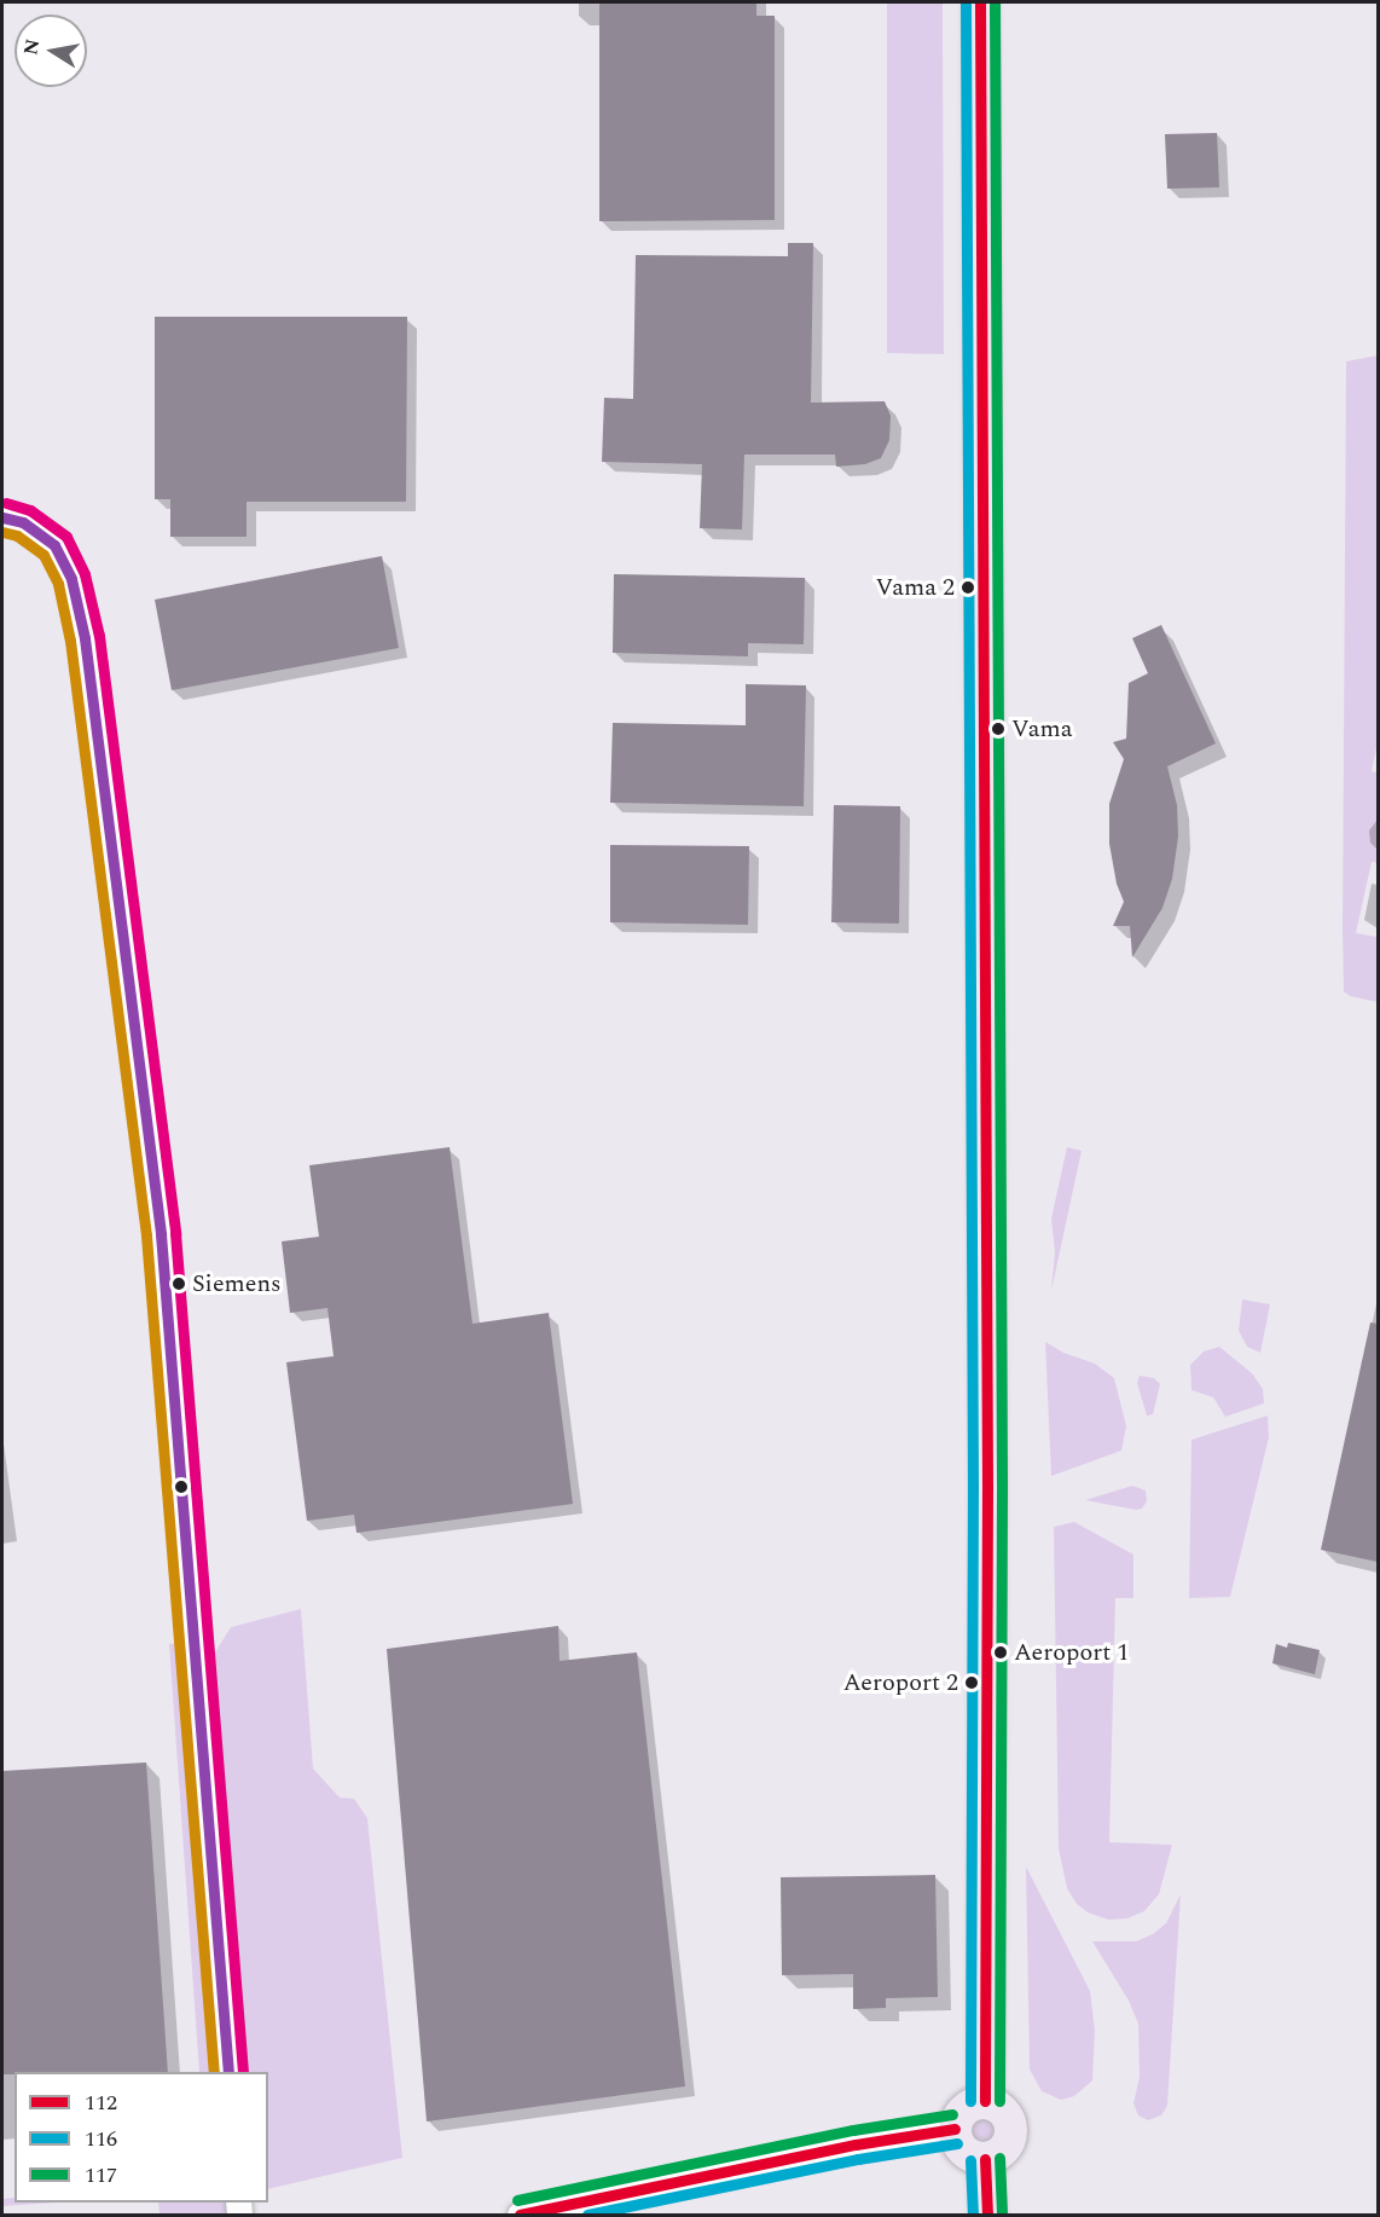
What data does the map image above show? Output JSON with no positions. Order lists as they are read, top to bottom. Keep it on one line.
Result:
{"places":["Vama 2","Vama","Siemens","Aeroport 1","Aeroport 2"],"lines":["transit line 112","transit line 116","transit line 117"],"legend":["112","116","117"],"north":"left"}
